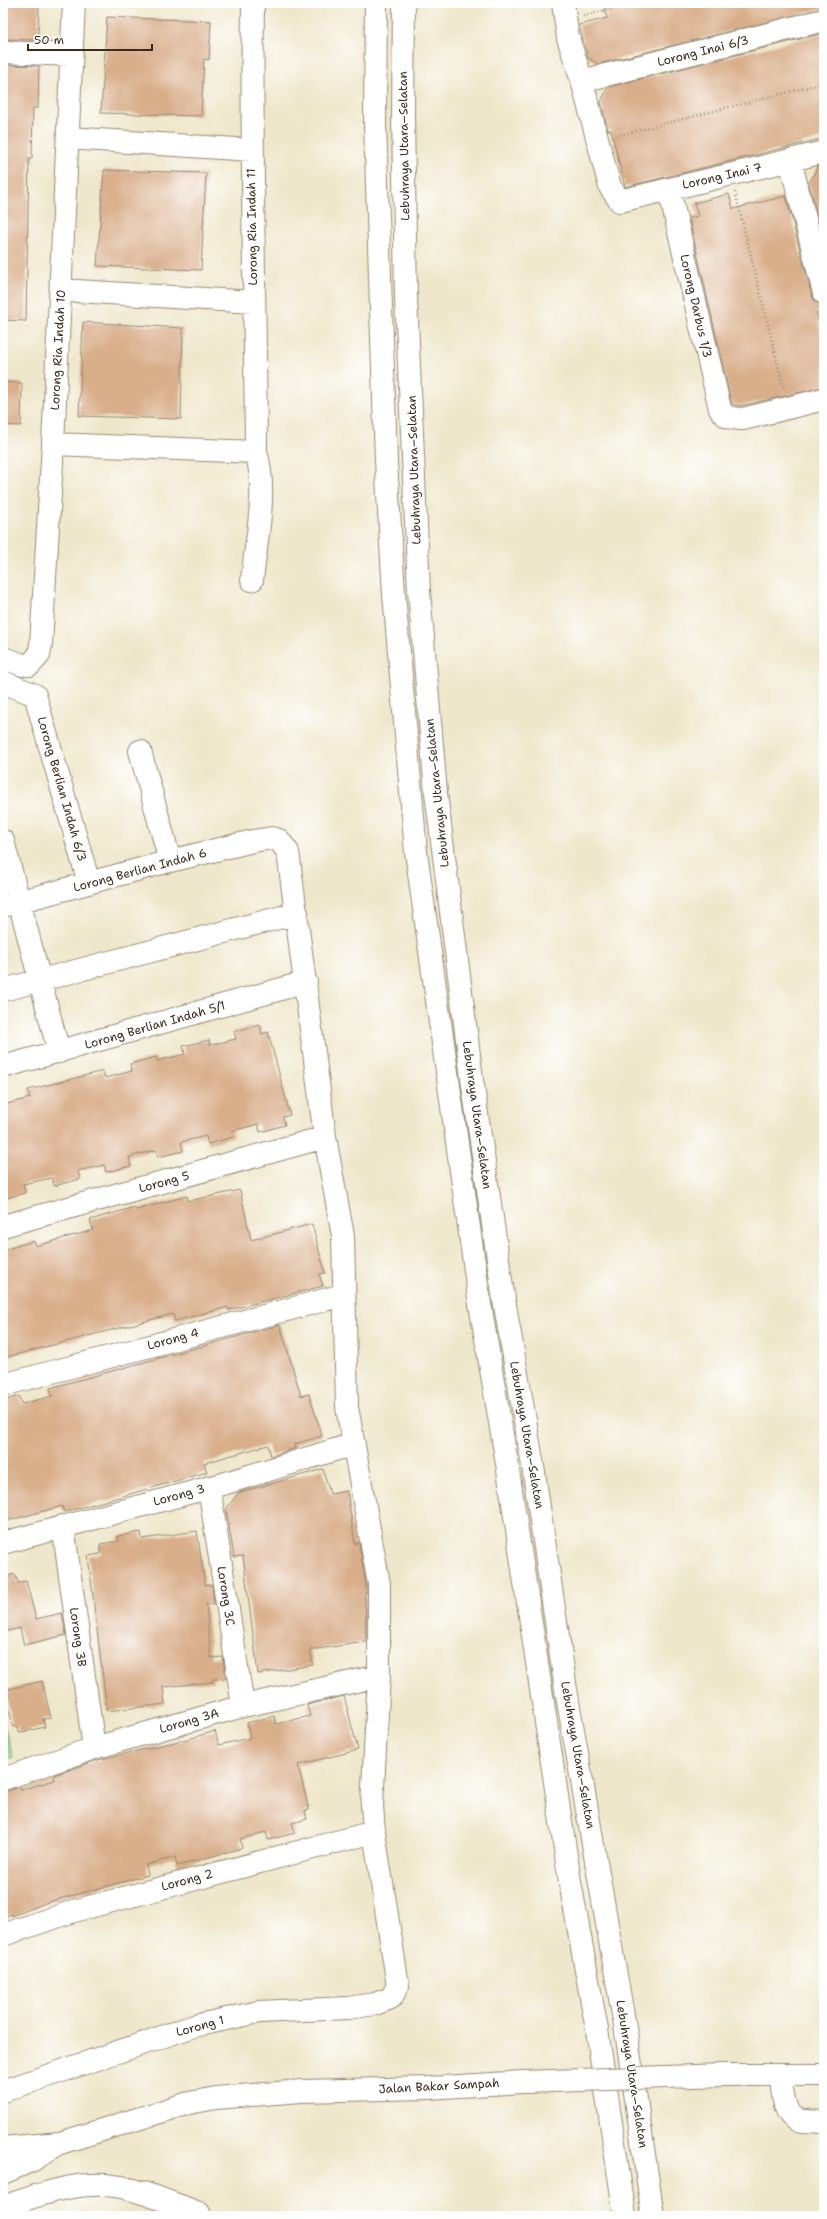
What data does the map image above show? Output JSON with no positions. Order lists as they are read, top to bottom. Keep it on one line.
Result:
{"streets":{"main road":["Lorong Inai 6/3","Lebuhraya Utara–Selatan","Lorong Inai 7","Lorong Ria Indah 11","Lorong Darbus 1/3","Lorong Ria Indah 10","Lorong Berlian Indah 6/3","Lorong Berlian Indah 6","Lorong Berlian Indah 5/1","Lorong 5","Lorong 4","Lorong 3","Lorong 3C","Lorong 3B","Lorong 3A","Lorong 2","Lorong 1","Jalan Bakar Sampah"]},"crossings":[["Lorong Inai 7","Lorong Darbus 1/3"],["Lorong Berlian Indah 6/3","Lorong Berlian Indah 6"],["Lorong 3","Lorong 3C"],["Lorong 3","Lorong 3B"],["Lorong 3C","Lorong 3A"],["Lorong 3B","Lorong 3A"],["Lorong 2","Lorong 1"]],"scale_bar":"50 m"}
